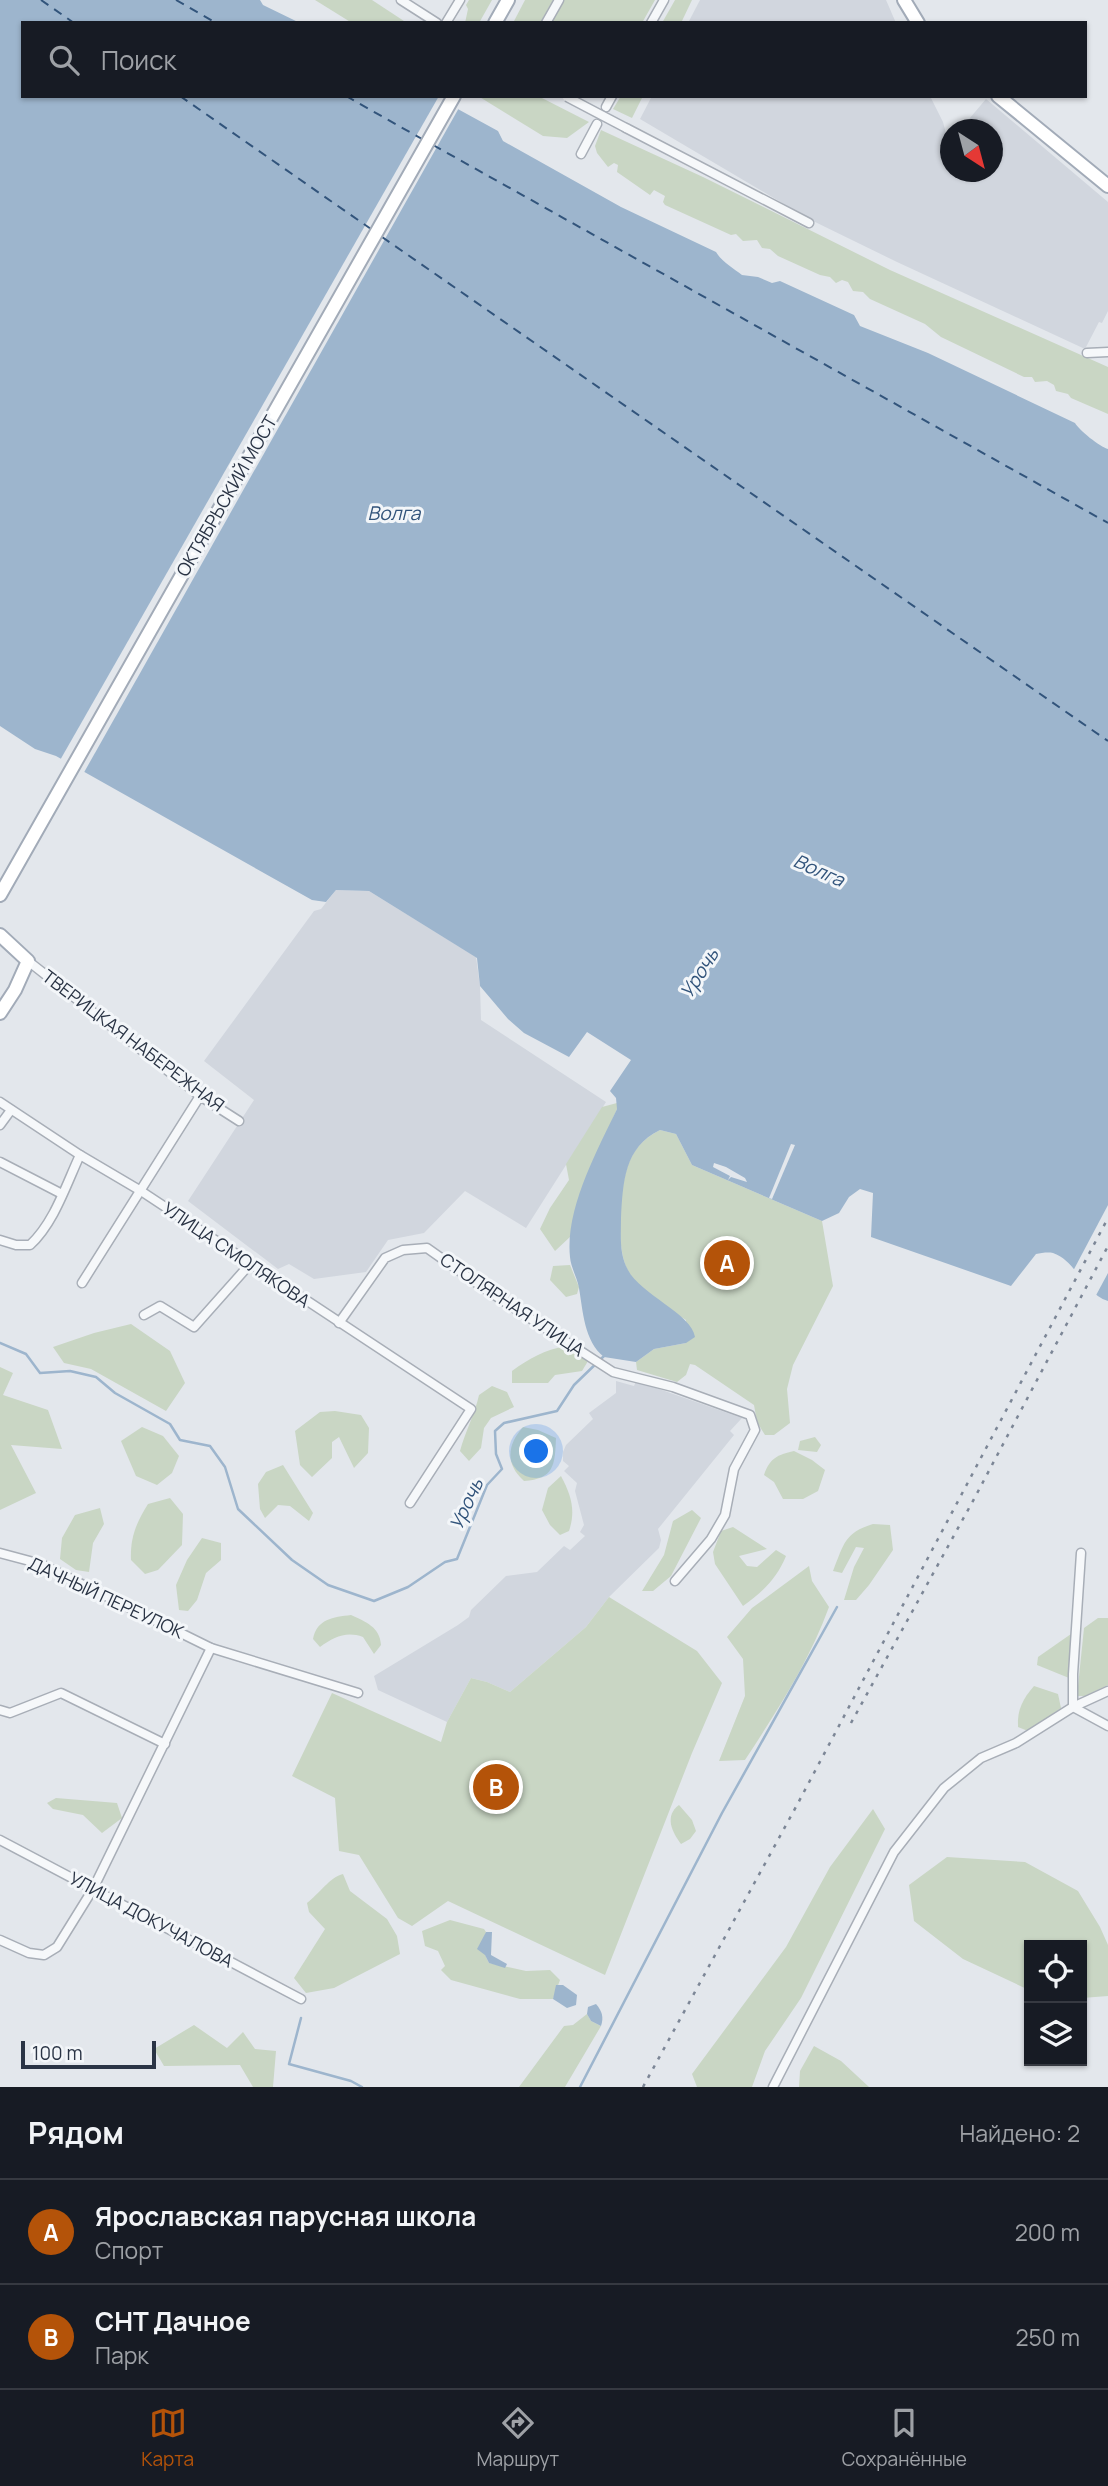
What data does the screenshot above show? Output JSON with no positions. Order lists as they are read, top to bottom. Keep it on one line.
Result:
{"streets":{"main road":["ОКТЯБРЬСКИЙ МОСТ"],"street":["ТВЕРИЦКАЯ НАБЕРЕЖНАЯ","УЛИЦА СМОЛЯКОВА","СТОЛЯРНАЯ УЛИЦА","ДАЧНЫЙ ПЕРЕУЛОК","УЛИЦА ДОКУЧАЛОВА"]},"crossings":[["УЛИЦА СМОЛЯКОВА","СТОЛЯРНАЯ УЛИЦА"]],"water":["Волга","Урочь"],"scale_bar":"100 m","north":"bottom right","page":{"search":"Поиск","pins":["A","B"],"scale":"100 m","heading":["Рядом","Найдено: 2"],"list":[{"mark":"A","name":"Ярославская парусная школа","note":"Спорт","value":"200 m"},{"mark":"B","name":"СНТ Дачное","note":"Парк","value":"250 m"}],"nav":["Карта","Маршрут","Сохранённые"]}}
